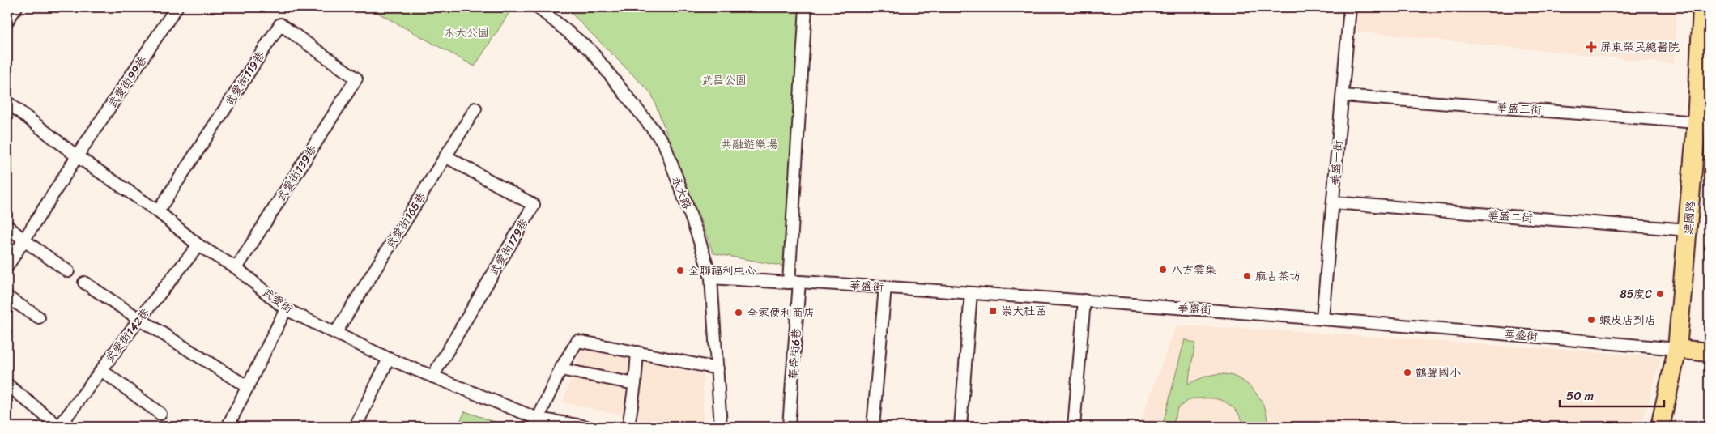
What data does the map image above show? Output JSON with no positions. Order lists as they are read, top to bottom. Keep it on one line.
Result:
{"streets":{"main road":["建國路"],"street":["武愛街119巷","武愛街99巷","華盛三街","華盛一街","武愛街139巷","永大路","華盛二街","武愛街165巷","武愛街179巷","華盛街","武愛街","武愛街142巷","華盛街6巷"]},"crossings":[["武愛街119巷","武愛街139巷"],["武愛街119巷","武愛街"],["武愛街99巷","武愛街"],["華盛三街","華盛一街"],["華盛三街","建國路"],["華盛一街","華盛二街"],["華盛一街","華盛街"],["武愛街139巷","武愛街"],["永大路","華盛街"],["華盛二街","建國路"],["建國路","華盛街"],["武愛街165巷","武愛街179巷"],["武愛街165巷","武愛街"],["武愛街179巷","武愛街"],["華盛街","華盛街6巷"],["武愛街","武愛街142巷"]],"parks":["永大公園","武昌公園","共融遊樂場"],"places":{"health":["屏東榮民總醫院"],"other":["八方雲集","全聯福利中心","麻古茶坊","85度C","全家便利商店","蝦皮店到店","鶴聲國小"],"transit":["崇大社區"]},"scale_bar":"50 m"}
